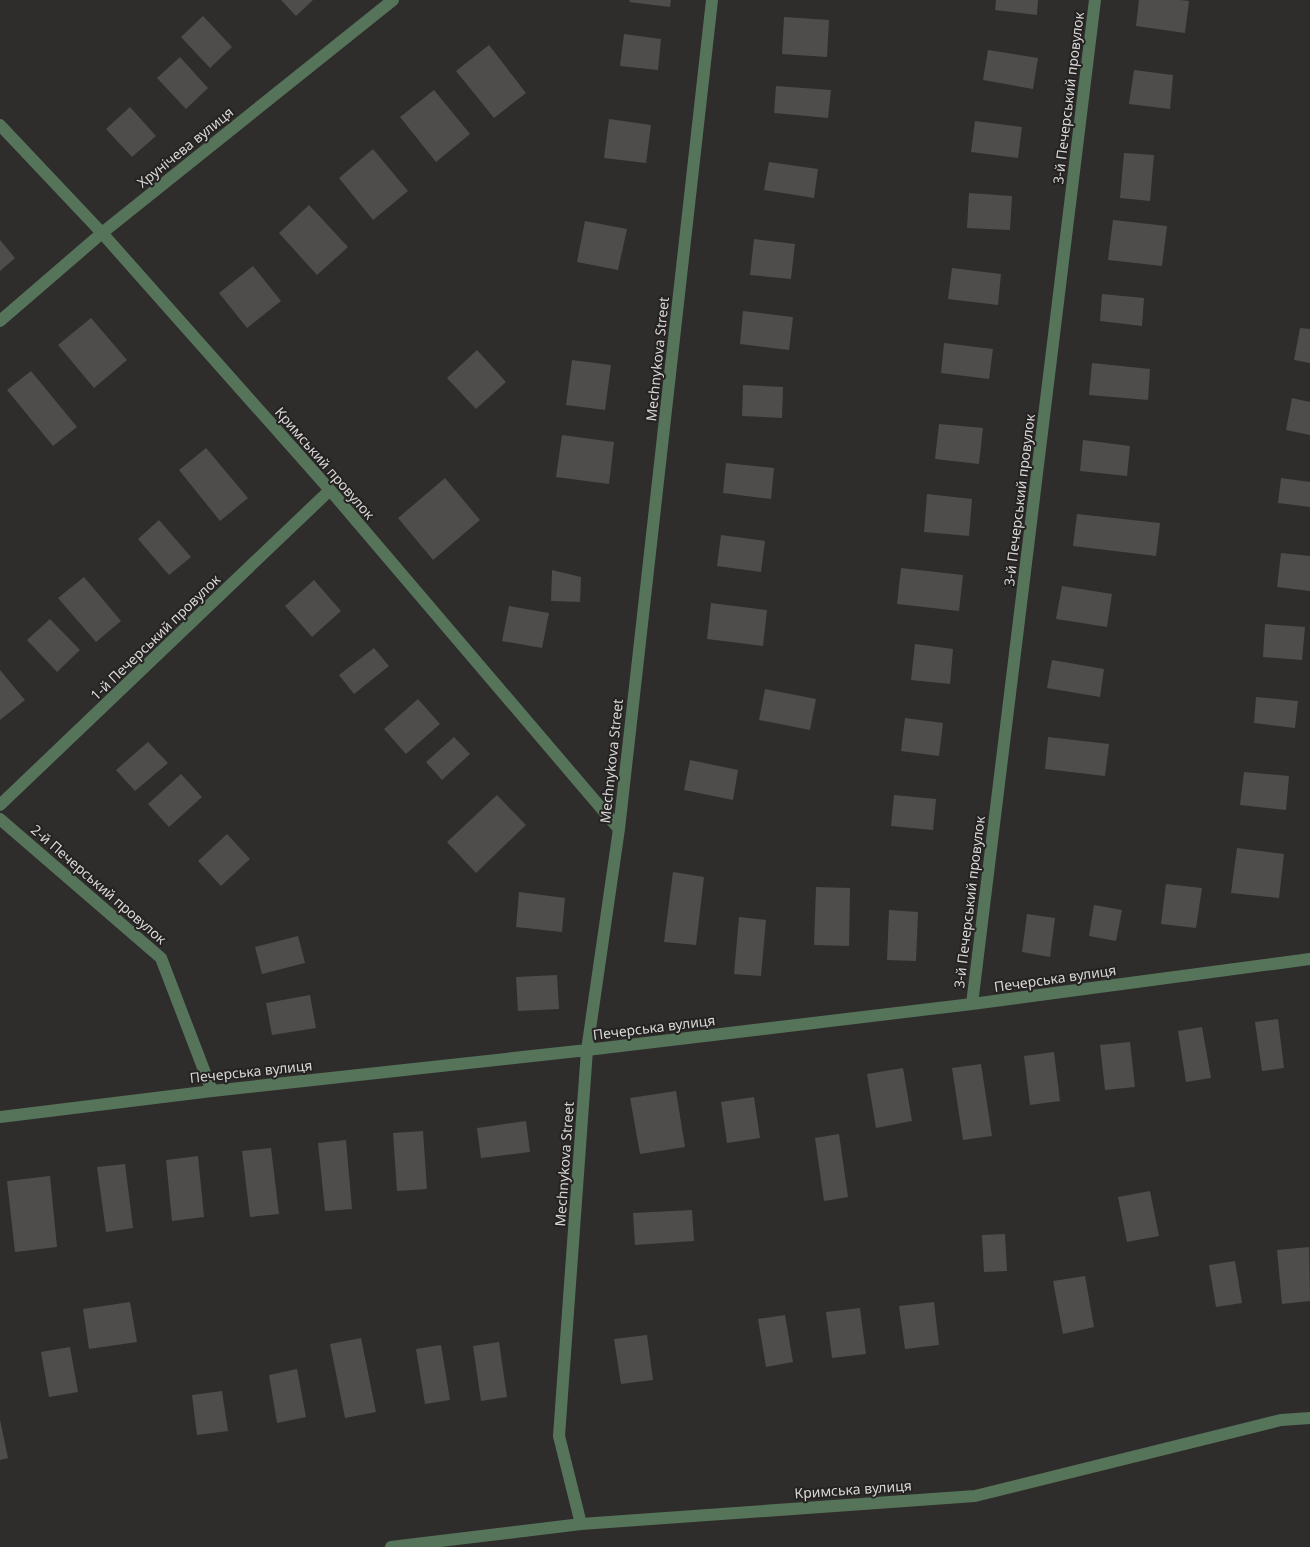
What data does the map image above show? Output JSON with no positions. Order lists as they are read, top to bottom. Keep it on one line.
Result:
{"streets":{"street":["3-й Печерський провулок","Хрунічева вулиця","Mechnykova Street","Кримський провулок","1-й Печерський провулок","2-й Печерський провулок","Печерська вулиця","Кримська вулиця"]},"crossings":[["3-й Печерський провулок","Печерська вулиця"],["Хрунічева вулиця","Кримський провулок"],["Mechnykova Street","Кримський провулок"],["Mechnykova Street","Печерська вулиця"],["Mechnykova Street","Кримська вулиця"],["Кримський провулок","1-й Печерський провулок"],["2-й Печерський провулок","Печерська вулиця"]]}
